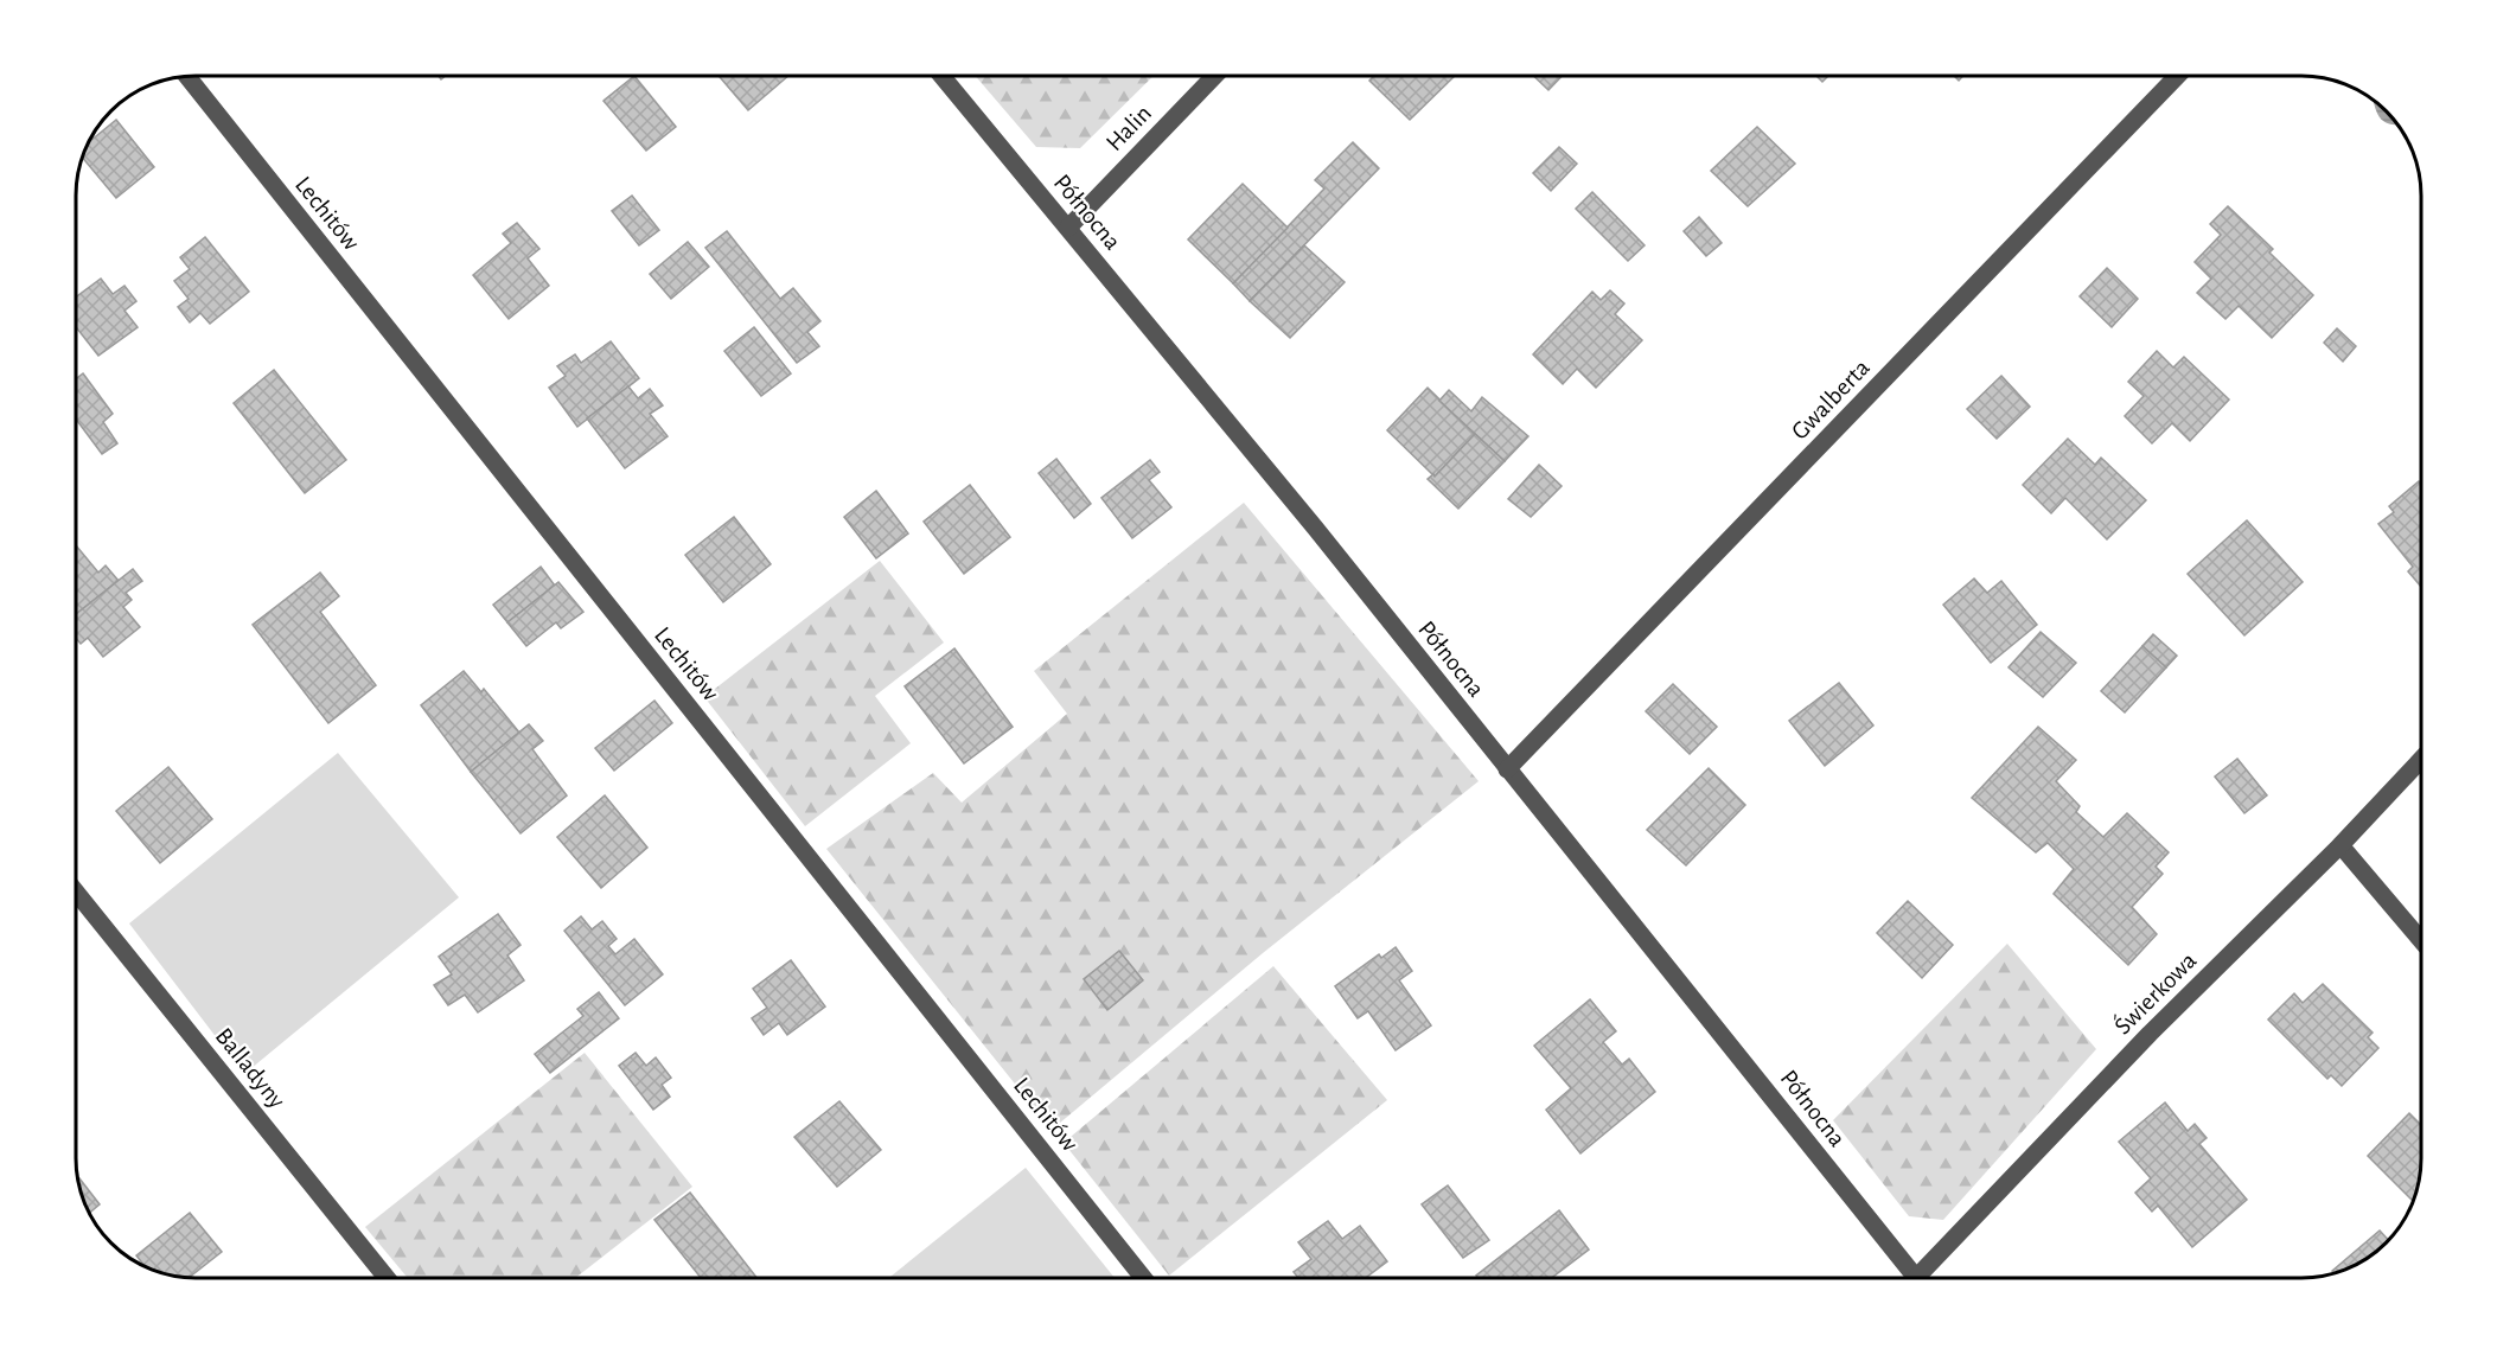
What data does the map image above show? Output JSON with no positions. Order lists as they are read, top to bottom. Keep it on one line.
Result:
{"streets":{"street":["Halin","Północna","Lechitów","Gwalberta","Świerkowa","Balladyny"]},"crossings":[["Halin","Północna"],["Północna","Gwalberta"]]}
